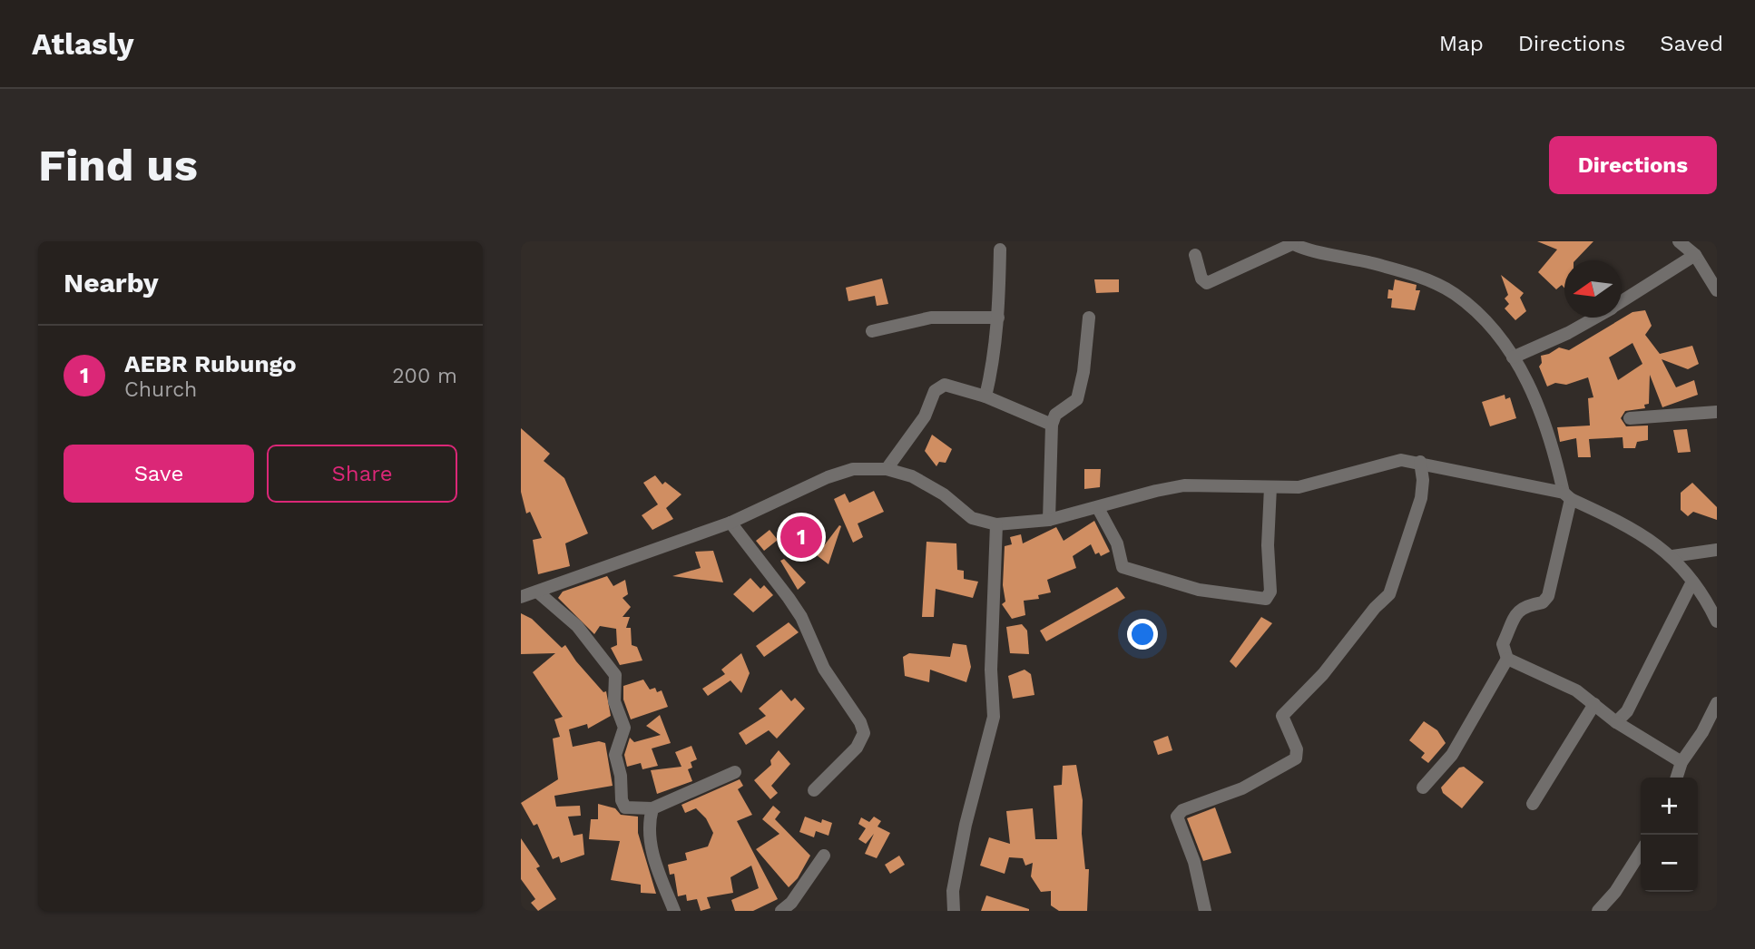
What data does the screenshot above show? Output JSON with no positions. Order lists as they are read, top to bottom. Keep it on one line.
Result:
{"north":"left","page":{"header":"Atlasly","nav":["Map","Directions","Saved"],"buttons":["Directions",["Save","Share"]],"title":"Find us","heading":"Nearby","list":[{"mark":"1","name":"AEBR Rubungo","note":"Church","value":"200 m"}],"pins":"1","map_buttons":["+","−"]}}
